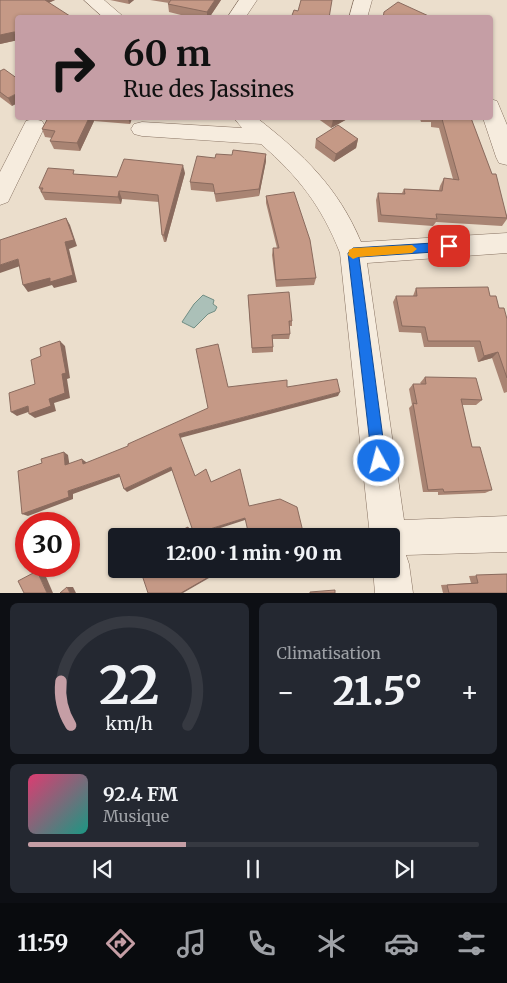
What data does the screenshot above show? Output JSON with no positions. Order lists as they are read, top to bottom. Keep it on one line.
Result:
{"page":{"turn":["60 m","Rue des Jassines"],"limit":"30","trip":"12:00 · 1 min · 90 m","tile":"Climatisation","heat":["−","21.5°","+"],"song":["92.4 FM","Musique"],"tabs":"11:59","gauge":["22","km/h"]}}
